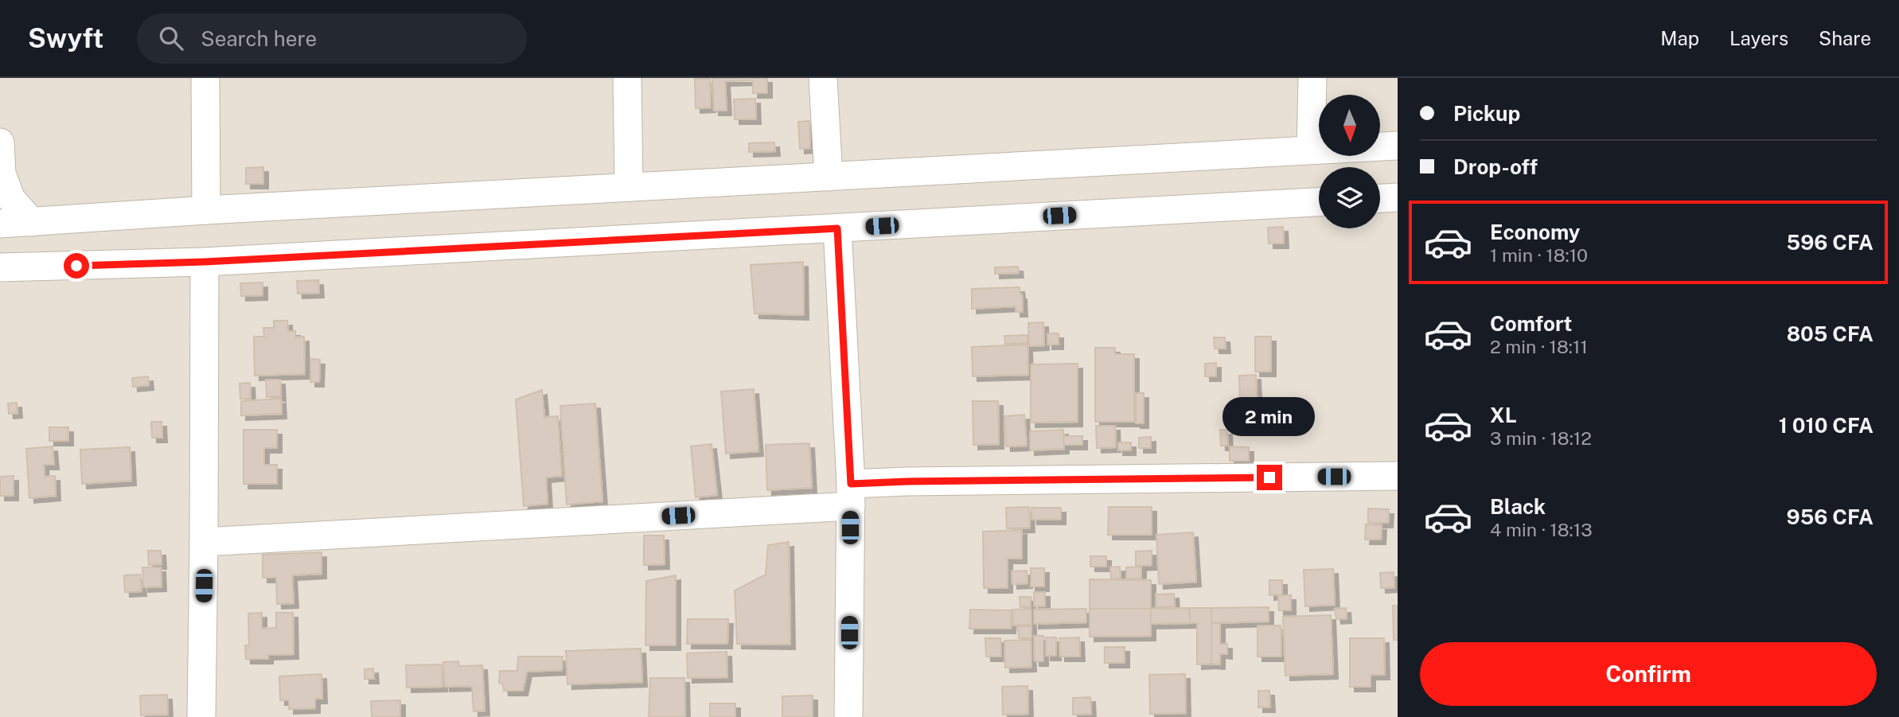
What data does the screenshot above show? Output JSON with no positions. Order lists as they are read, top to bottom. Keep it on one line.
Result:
{"north":"bottom","page":{"header":"Swyft","search":"Search here","nav":["Map","Layers","Share"],"banner":["Pickup","Drop-off"],"list":[{"name":"Economy","note":"1 min · 18:10","value":"596 CFA"},{"name":"Comfort","note":"2 min · 18:11","value":"805 CFA"},{"name":"XL","note":"3 min · 18:12","value":"1 010 CFA"},{"name":"Black","note":"4 min · 18:13","value":"956 CFA"}],"bubble":"2 min","buttons":"Confirm"}}
